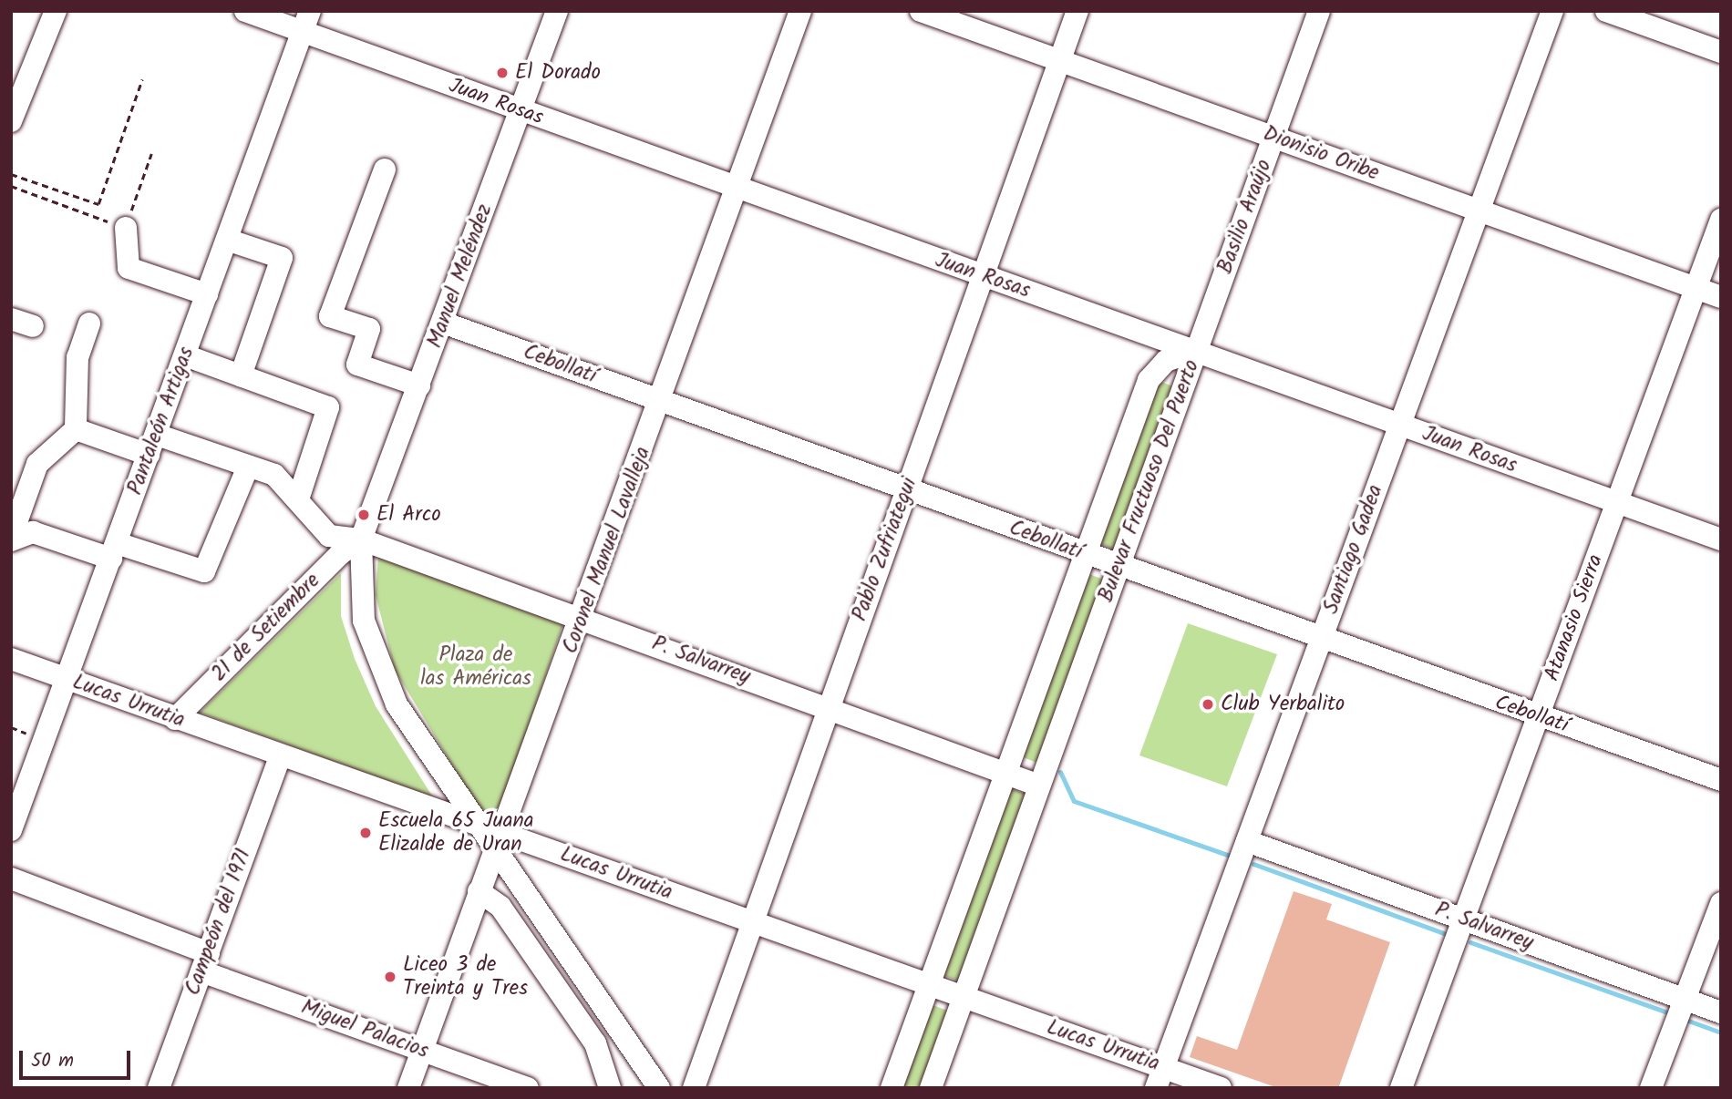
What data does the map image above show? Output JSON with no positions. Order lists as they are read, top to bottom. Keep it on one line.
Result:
{"streets":{"street":["Juan Rosas","Dionisio Oribe","Basilio Araújo","Manuel Meléndez","Cebollatí","Pantaleón Artigas","Bulevar Fructuoso Del Puerto","Pablo Zufriategui","Santiago Gadea","Coronel Manuel Lavalleja","Atanasio Sierra","21 de Setiembre","P. Salvarrey","Lucas Urrutia","Campeón del 1971","Miguel Palacios"]},"crossings":[["Juan Rosas","Basilio Araújo"],["Juan Rosas","Manuel Meléndez"],["Juan Rosas","Pantaleón Artigas"],["Juan Rosas","Bulevar Fructuoso Del Puerto"],["Juan Rosas","Pablo Zufriategui"],["Juan Rosas","Santiago Gadea"],["Juan Rosas","Coronel Manuel Lavalleja"],["Juan Rosas","Atanasio Sierra"],["Dionisio Oribe","Basilio Araújo"],["Dionisio Oribe","Pablo Zufriategui"],["Dionisio Oribe","Santiago Gadea"],["Dionisio Oribe","Atanasio Sierra"],["Basilio Araújo","Bulevar Fructuoso Del Puerto"],["Manuel Meléndez","Cebollatí"],["Manuel Meléndez","21 de Setiembre"],["Manuel Meléndez","P. Salvarrey"],["Cebollatí","Bulevar Fructuoso Del Puerto"],["Cebollatí","Pablo Zufriategui"],["Cebollatí","Santiago Gadea"],["Cebollatí","Coronel Manuel Lavalleja"],["Cebollatí","Atanasio Sierra"],["Pantaleón Artigas","P. Salvarrey"],["Pantaleón Artigas","Lucas Urrutia"],["Bulevar Fructuoso Del Puerto","P. Salvarrey"],["Bulevar Fructuoso Del Puerto","Lucas Urrutia"],["Pablo Zufriategui","P. Salvarrey"],["Pablo Zufriategui","Lucas Urrutia"],["Santiago Gadea","P. Salvarrey"],["Santiago Gadea","Lucas Urrutia"],["Coronel Manuel Lavalleja","P. Salvarrey"],["Coronel Manuel Lavalleja","Lucas Urrutia"],["Coronel Manuel Lavalleja","Miguel Palacios"],["Atanasio Sierra","P. Salvarrey"],["21 de Setiembre","P. Salvarrey"],["21 de Setiembre","Lucas Urrutia"],["Lucas Urrutia","Campeón del 1971"],["Campeón del 1971","Miguel Palacios"]],"parks":["Plaza de las Américas"],"places":["El Dorado","El Arco","Club Yerbalito","Escuela 65 Juana Elizalde de Uran","Liceo 3 de Treinta y Tres"],"scale_bar":"50 m"}
